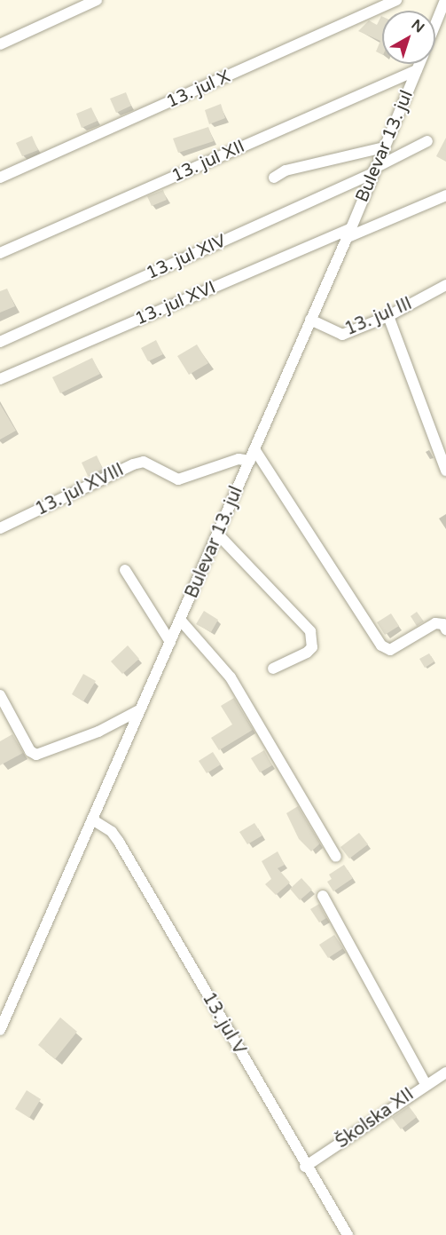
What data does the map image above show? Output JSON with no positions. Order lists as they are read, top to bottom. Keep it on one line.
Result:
{"streets":{"street":["13. jul X","Bulevar 13. jul","13. jul XII","13. jul XIV","13. jul XVI","13. jul III","13. jul XVIII","13. jul V","Školska XII"]},"crossings":[["Bulevar 13. jul","13. jul XII"],["Bulevar 13. jul","13. jul XIV"],["Bulevar 13. jul","13. jul XVI"],["Bulevar 13. jul","13. jul III"],["Bulevar 13. jul","13. jul XVIII"],["Bulevar 13. jul","13. jul V"],["13. jul V","Školska XII"]],"north":"top right"}
